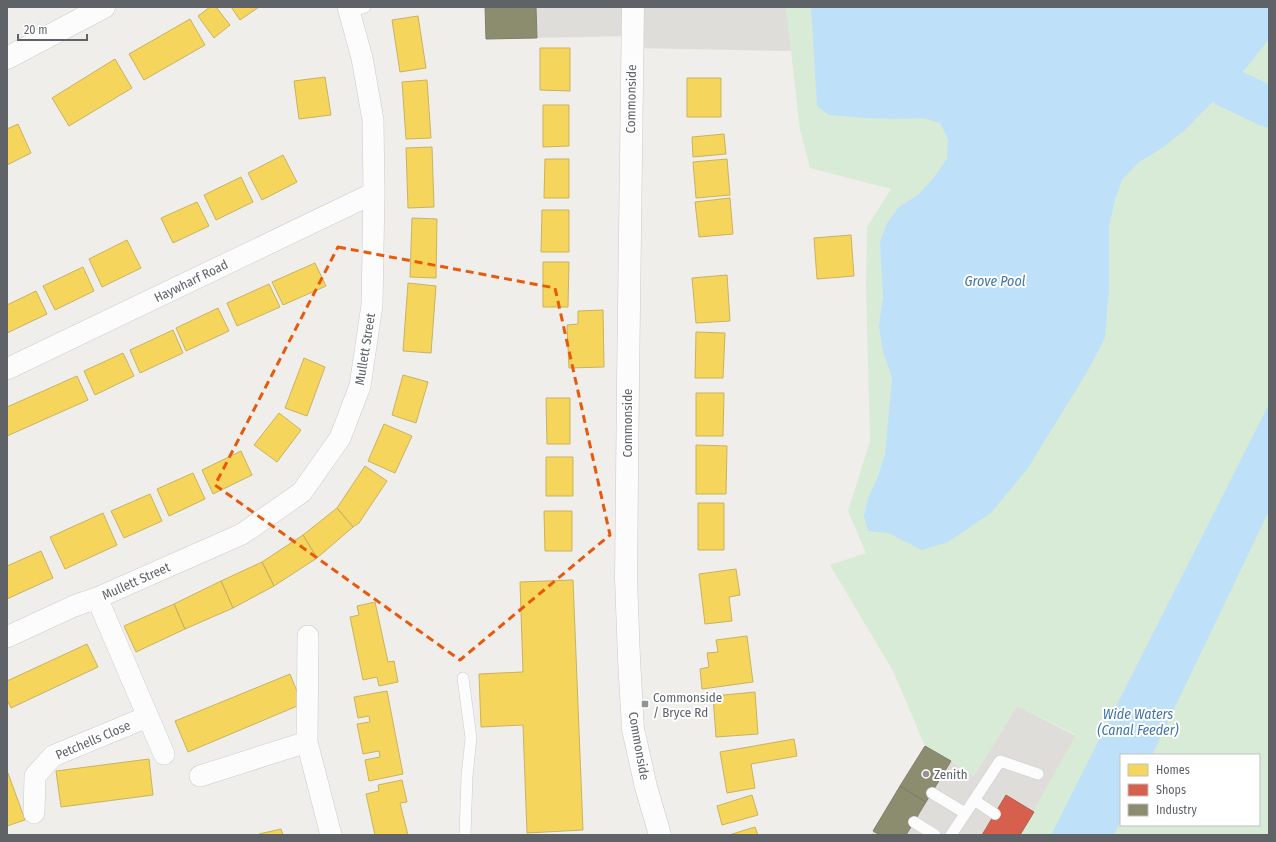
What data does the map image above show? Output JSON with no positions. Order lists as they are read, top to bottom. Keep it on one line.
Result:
{"streets":{"main road":["Commonside"],"street":["Haywharf Road","Mullett Street","Petchells Close"]},"crossings":[["Haywharf Road","Mullett Street"]],"water":["Grove Pool","Wide Waters (Canal Feeder)"],"places":{"transit":["Commonside / Bryce Rd"],"other":["Zenith"]},"legend":["Homes","Shops","Industry"],"scale_bar":"20 m"}
